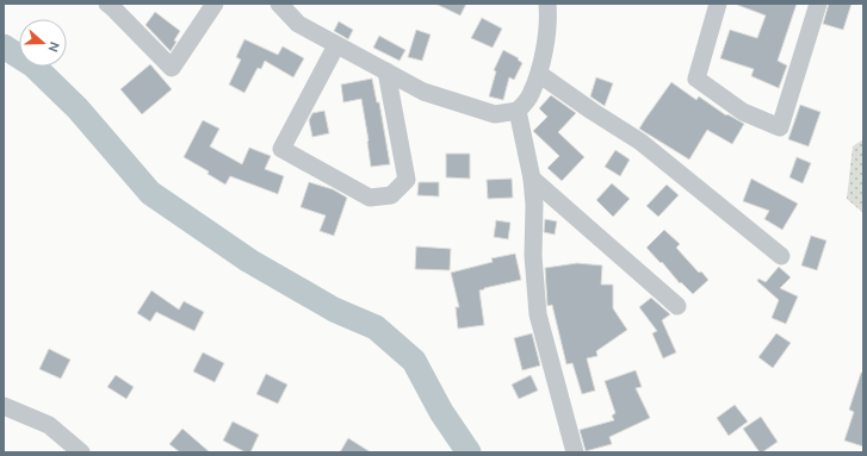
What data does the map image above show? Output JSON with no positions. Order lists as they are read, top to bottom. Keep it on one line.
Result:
{"north":"right"}
